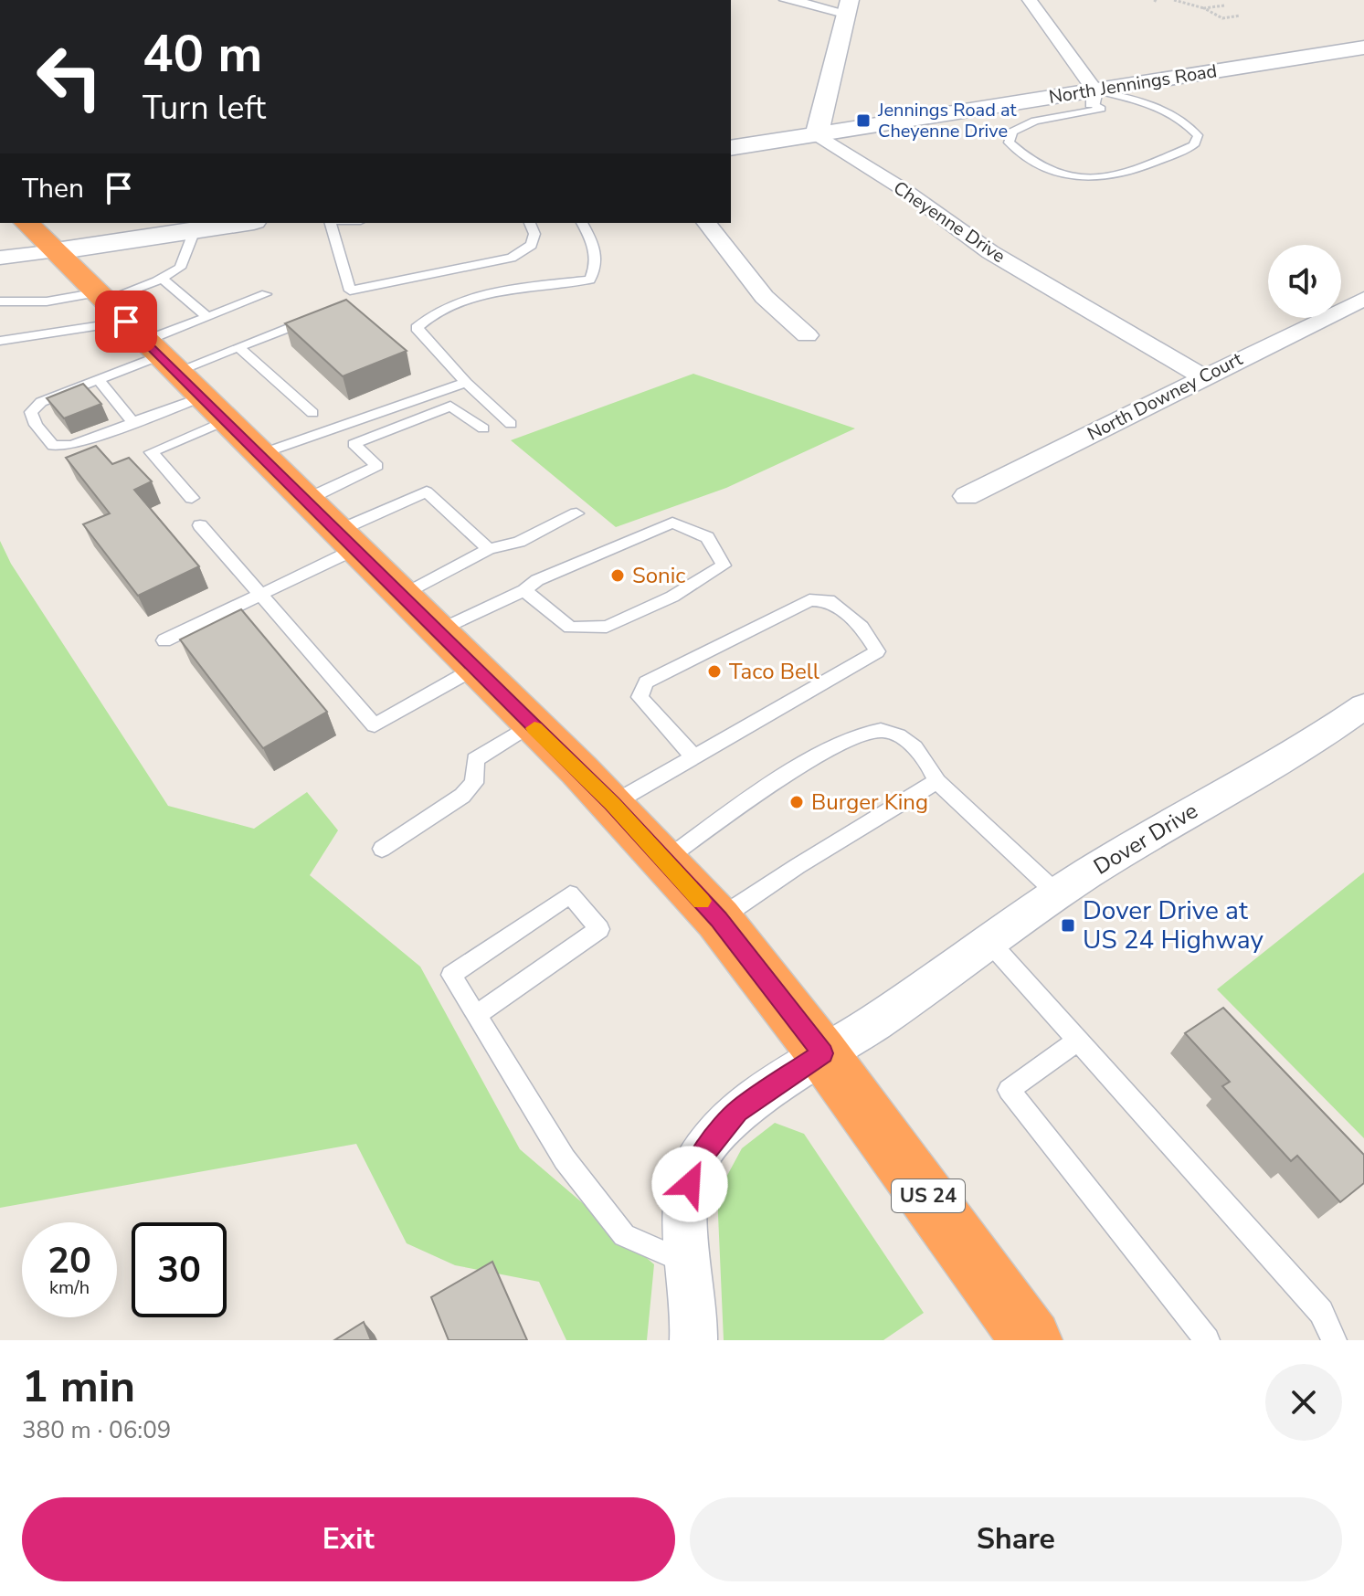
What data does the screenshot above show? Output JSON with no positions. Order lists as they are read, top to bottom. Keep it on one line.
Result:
{"streets":{"highway":["US 24"],"street":["North Jennings Road","Cheyenne Drive","North Downey Court","Dover Drive"]},"crossings":[["North Jennings Road","Cheyenne Drive"],["Cheyenne Drive","North Downey Court"],["Dover Drive","US 24"]],"places":{"transit":["Jennings Road at Cheyenne Drive","Dover Drive at US 24 Highway"],"other":["Sonic","Taco Bell","Burger King"]},"page":{"turn":["40 m","Turn left"],"then":"Then","speed":"20 km/h","limit":"30","heading":["1 min","380 m · 06:09"],"buttons":["Exit","Share"]}}
